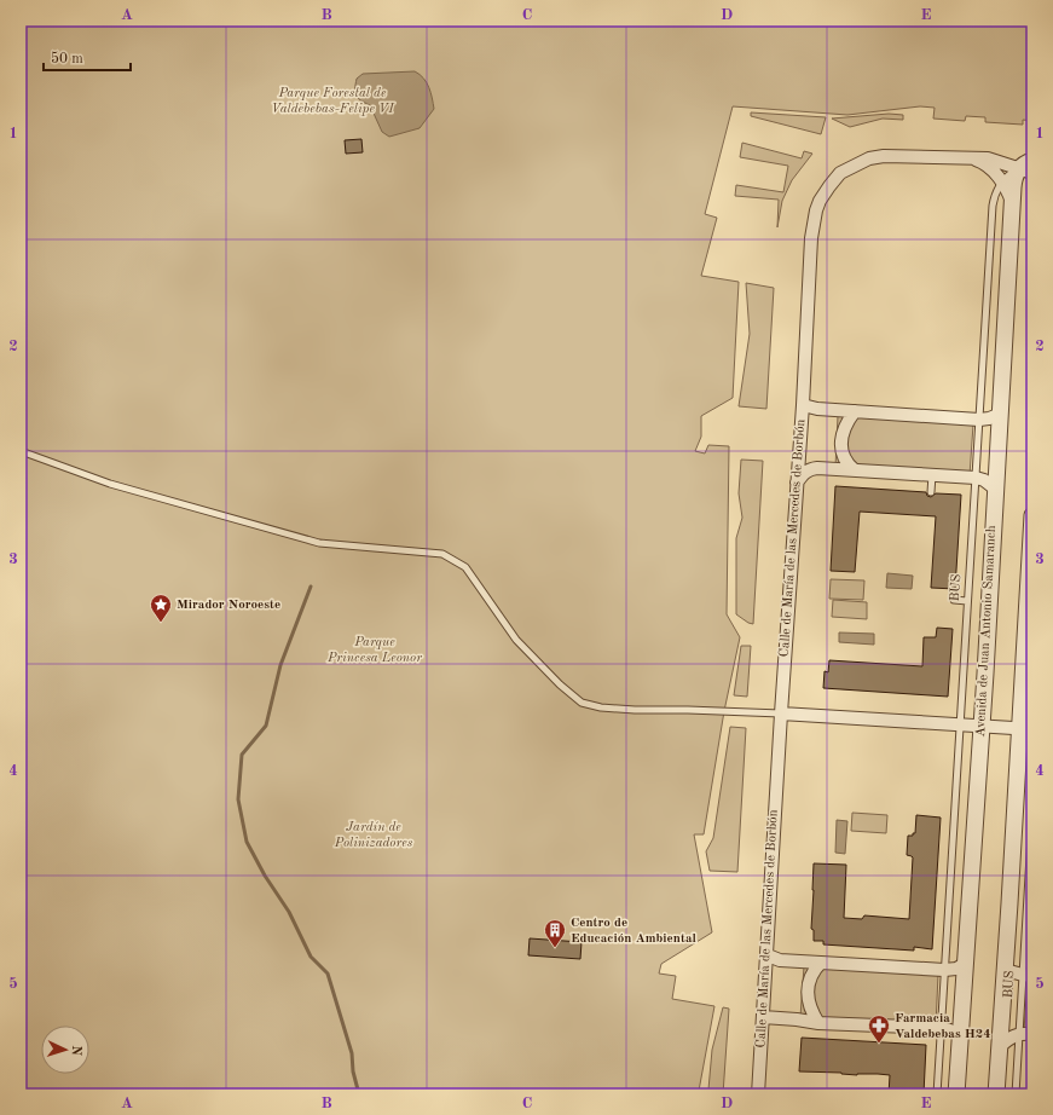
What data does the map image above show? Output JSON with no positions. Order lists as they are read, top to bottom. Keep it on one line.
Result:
{"streets":{"street":["Calle de María de las Mercedes de Borbón","Avenida de Juan Antonio Samaranch"],"lane":["BUS"]},"crossings":[["Calle de María de las Mercedes de Borbón","Avenida de Juan Antonio Samaranch"]],"parks":["Parque Forestal de Valdebebas-Felipe VI","Parque Princesa Leonor","Jardín de Polinizadores"],"places":{"place":["Mirador Noroeste"],"building":["Centro de Educación Ambiental"],"pharmacy":["Farmacia Valdebebas H24"]},"scale_bar":"50 m","north":"right","grid":{"columns":["A","B","C","D","E"],"rows":["1","2","3","4","5"]}}
